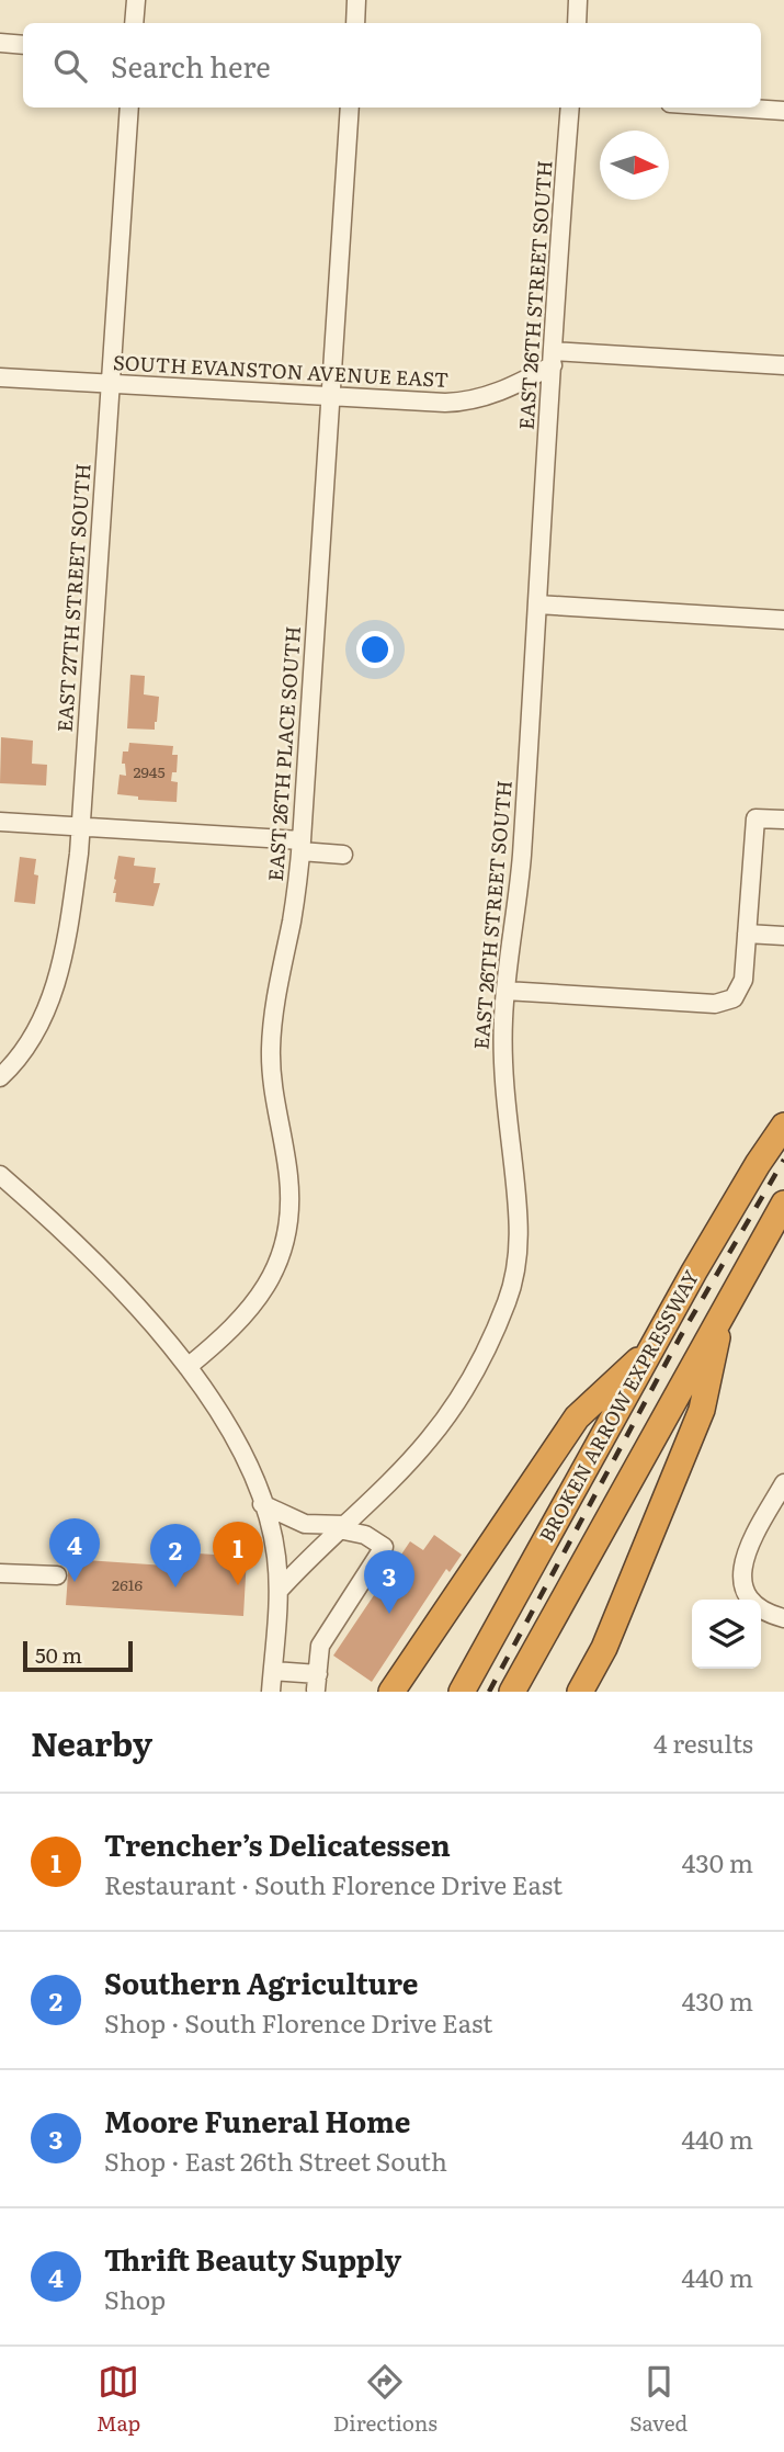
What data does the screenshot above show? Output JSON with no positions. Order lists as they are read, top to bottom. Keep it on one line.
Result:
{"streets":{"highway":["BROKEN ARROW EXPRESSWAY"],"street":["EAST 26TH STREET SOUTH","SOUTH EVANSTON AVENUE EAST","EAST 27TH STREET SOUTH","EAST 26TH PLACE SOUTH"]},"crossings":[["EAST 26TH STREET SOUTH","SOUTH EVANSTON AVENUE EAST"],["SOUTH EVANSTON AVENUE EAST","EAST 27TH STREET SOUTH"],["SOUTH EVANSTON AVENUE EAST","EAST 26TH PLACE SOUTH"]],"house_numbers":["2945","2616"],"scale_bar":"50 m","north":"right","page":{"search":"Search here","pins":["4","1","2","3"],"scale":"50 m","heading":["Nearby","4 results"],"list":[{"mark":"1","name":"Trencher’s Delicatessen","note":"Restaurant · South Florence Drive East","value":"430 m"},{"mark":"2","name":"Southern Agriculture","note":"Shop · South Florence Drive East","value":"430 m"},{"mark":"3","name":"Moore Funeral Home","note":"Shop · East 26th Street South","value":"440 m"},{"mark":"4","name":"Thrift Beauty Supply","note":"Shop","value":"440 m"}],"nav":["Map","Directions","Saved"]}}
